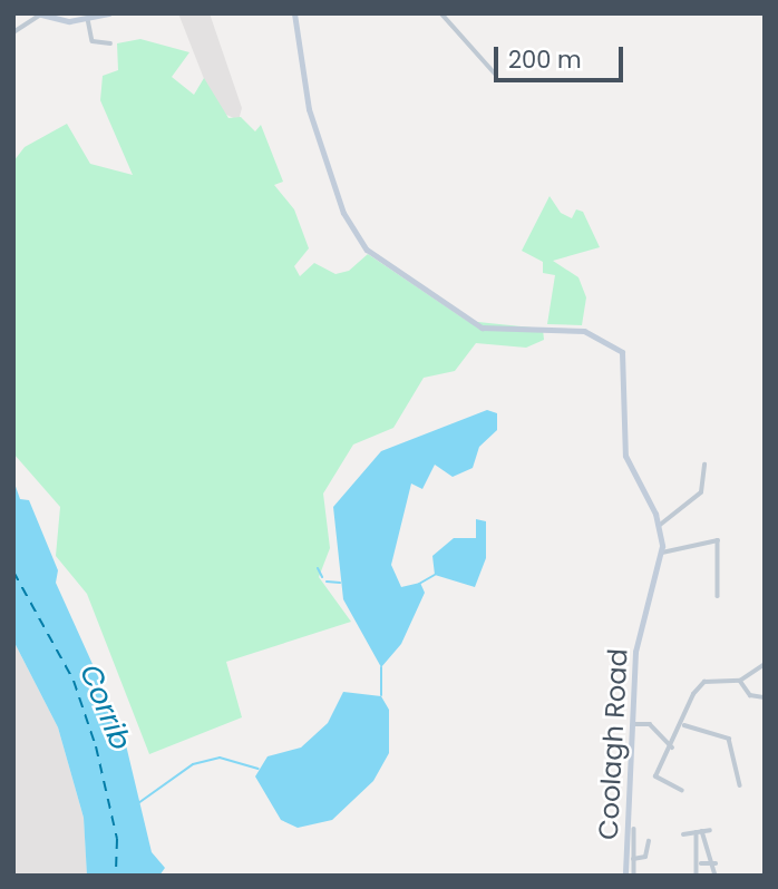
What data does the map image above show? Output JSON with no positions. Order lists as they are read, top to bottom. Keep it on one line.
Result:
{"streets":{"street":["Coolagh Road"]},"water":["Corrib"],"scale_bar":"200 m"}
